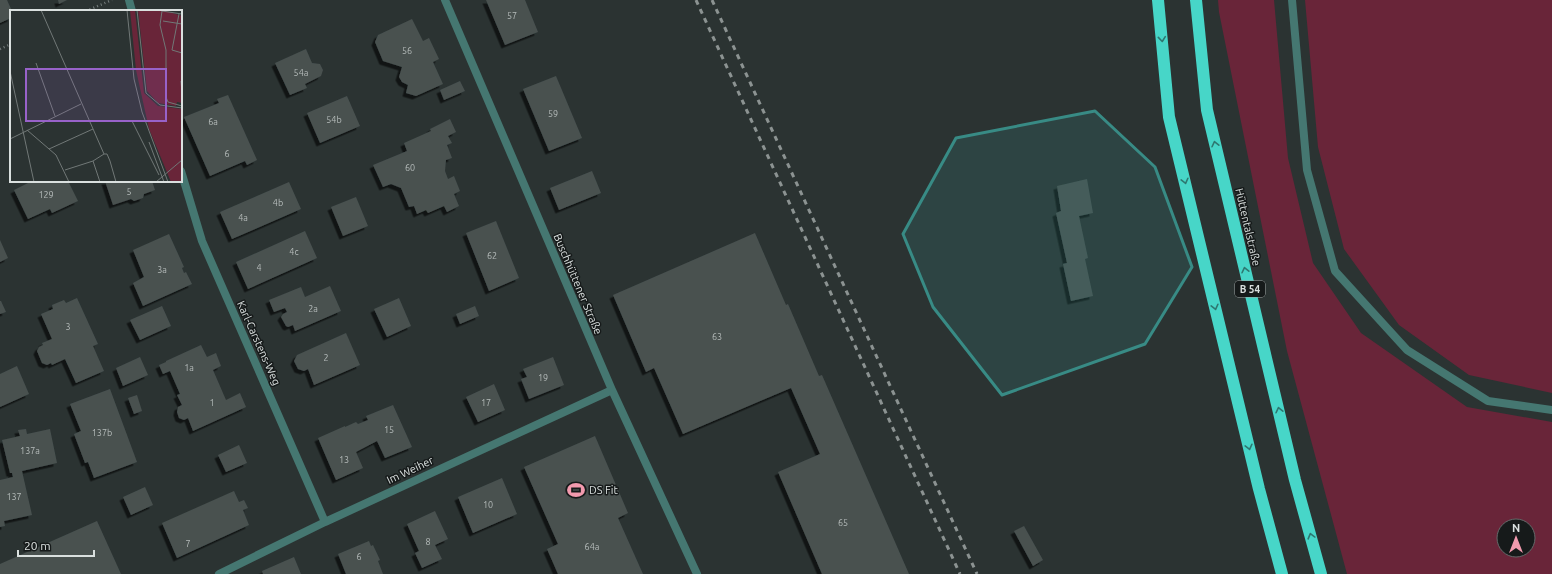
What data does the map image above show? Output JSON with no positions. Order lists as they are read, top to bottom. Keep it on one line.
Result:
{"streets":{"highway":["Hüttentalstraße","B 54"],"street":["Buschhüttener Straße","Karl-Carstens-Weg","Im Weiher"]},"crossings":[["Buschhüttener Straße","Im Weiher"],["Karl-Carstens-Weg","Im Weiher"]],"places":{"sports":["DS Fit"]},"house_numbers":["57","56","54a","59","54b","6a","6","60","5","129","4b","4a","4c","62","4","3a","2a","3","63","2","1a","19","1","17","15","137b","137a","13","137","10","65","8","7","64a","6"],"scale_bar":"20 m","north":"top"}
